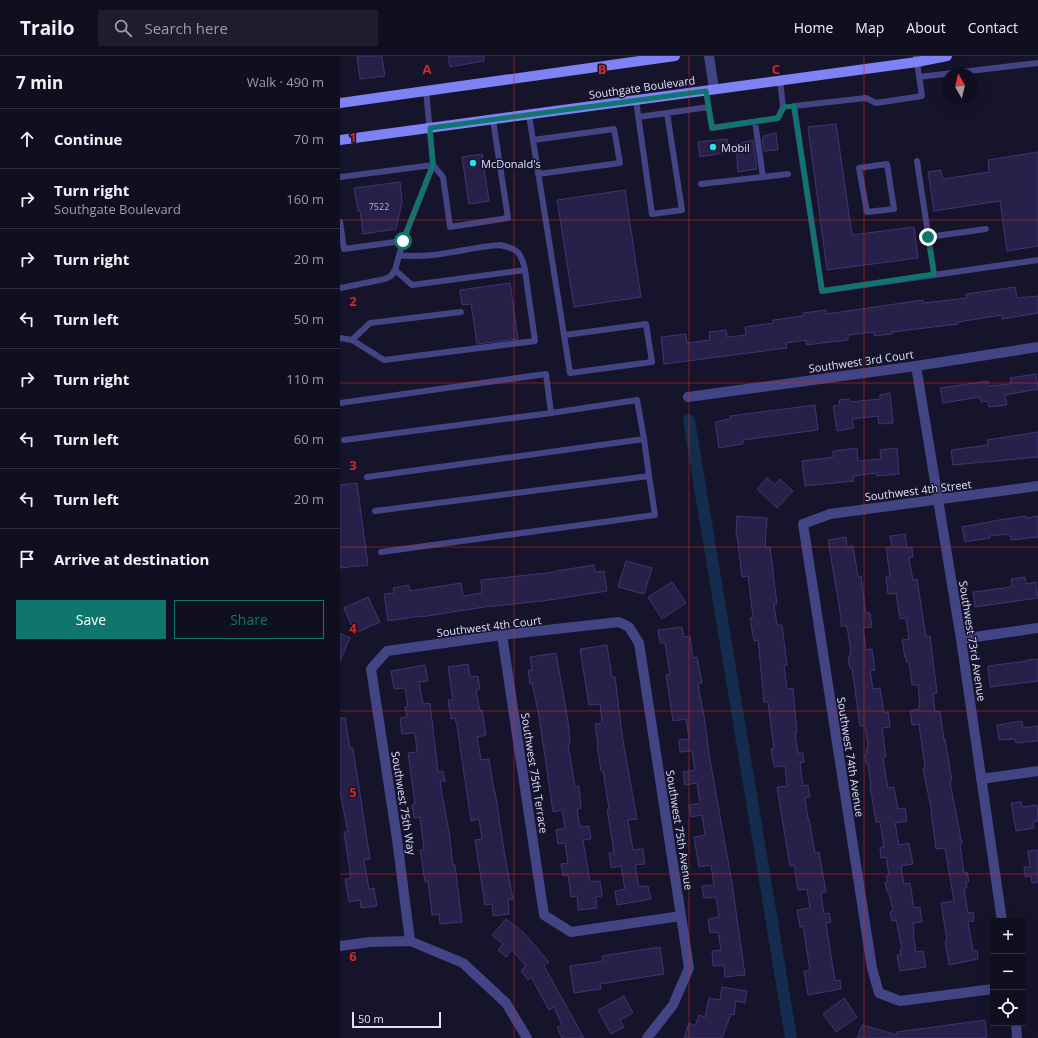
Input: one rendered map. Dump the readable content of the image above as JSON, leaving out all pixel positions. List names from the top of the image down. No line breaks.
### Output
{"streets":{"main road":["Southgate Boulevard"],"street":["Southwest 3rd Court","Southwest 4th Street","Southwest 4th Court","Southwest 73rd Avenue","Southwest 74th Avenue","Southwest 75th Terrace","Southwest 75th Way","Southwest 75th Avenue"]},"crossings":[["Southwest 3rd Court","Southwest 73rd Avenue"],["Southwest 4th Street","Southwest 73rd Avenue"],["Southwest 4th Street","Southwest 74th Avenue"],["Southwest 4th Court","Southwest 75th Terrace"],["Southwest 4th Court","Southwest 75th Way"],["Southwest 4th Court","Southwest 75th Avenue"],["Southwest 75th Terrace","Southwest 75th Avenue"]],"places":["Mobil","McDonald's"],"house_numbers":["7522"],"scale_bar":"50 m","north":"top","page":{"header":"Trailo","search":"Search here","nav":["Home","Map","About","Contact"],"heading":["7 min","Walk · 490 m"],"list":[["Continue","70 m"],["Turn right","Southgate Boulevard","160 m"],["Turn right","20 m"],["Turn left","50 m"],["Turn right","110 m"],["Turn left","60 m"],["Turn left","20 m"],"Arrive at destination"],"buttons":["Save","Share"],"map_buttons":["+","−"],"scale":"50 m"},"grid":{"columns":["A","B","C"],"rows":["1","2","3","4","5","6"]}}
